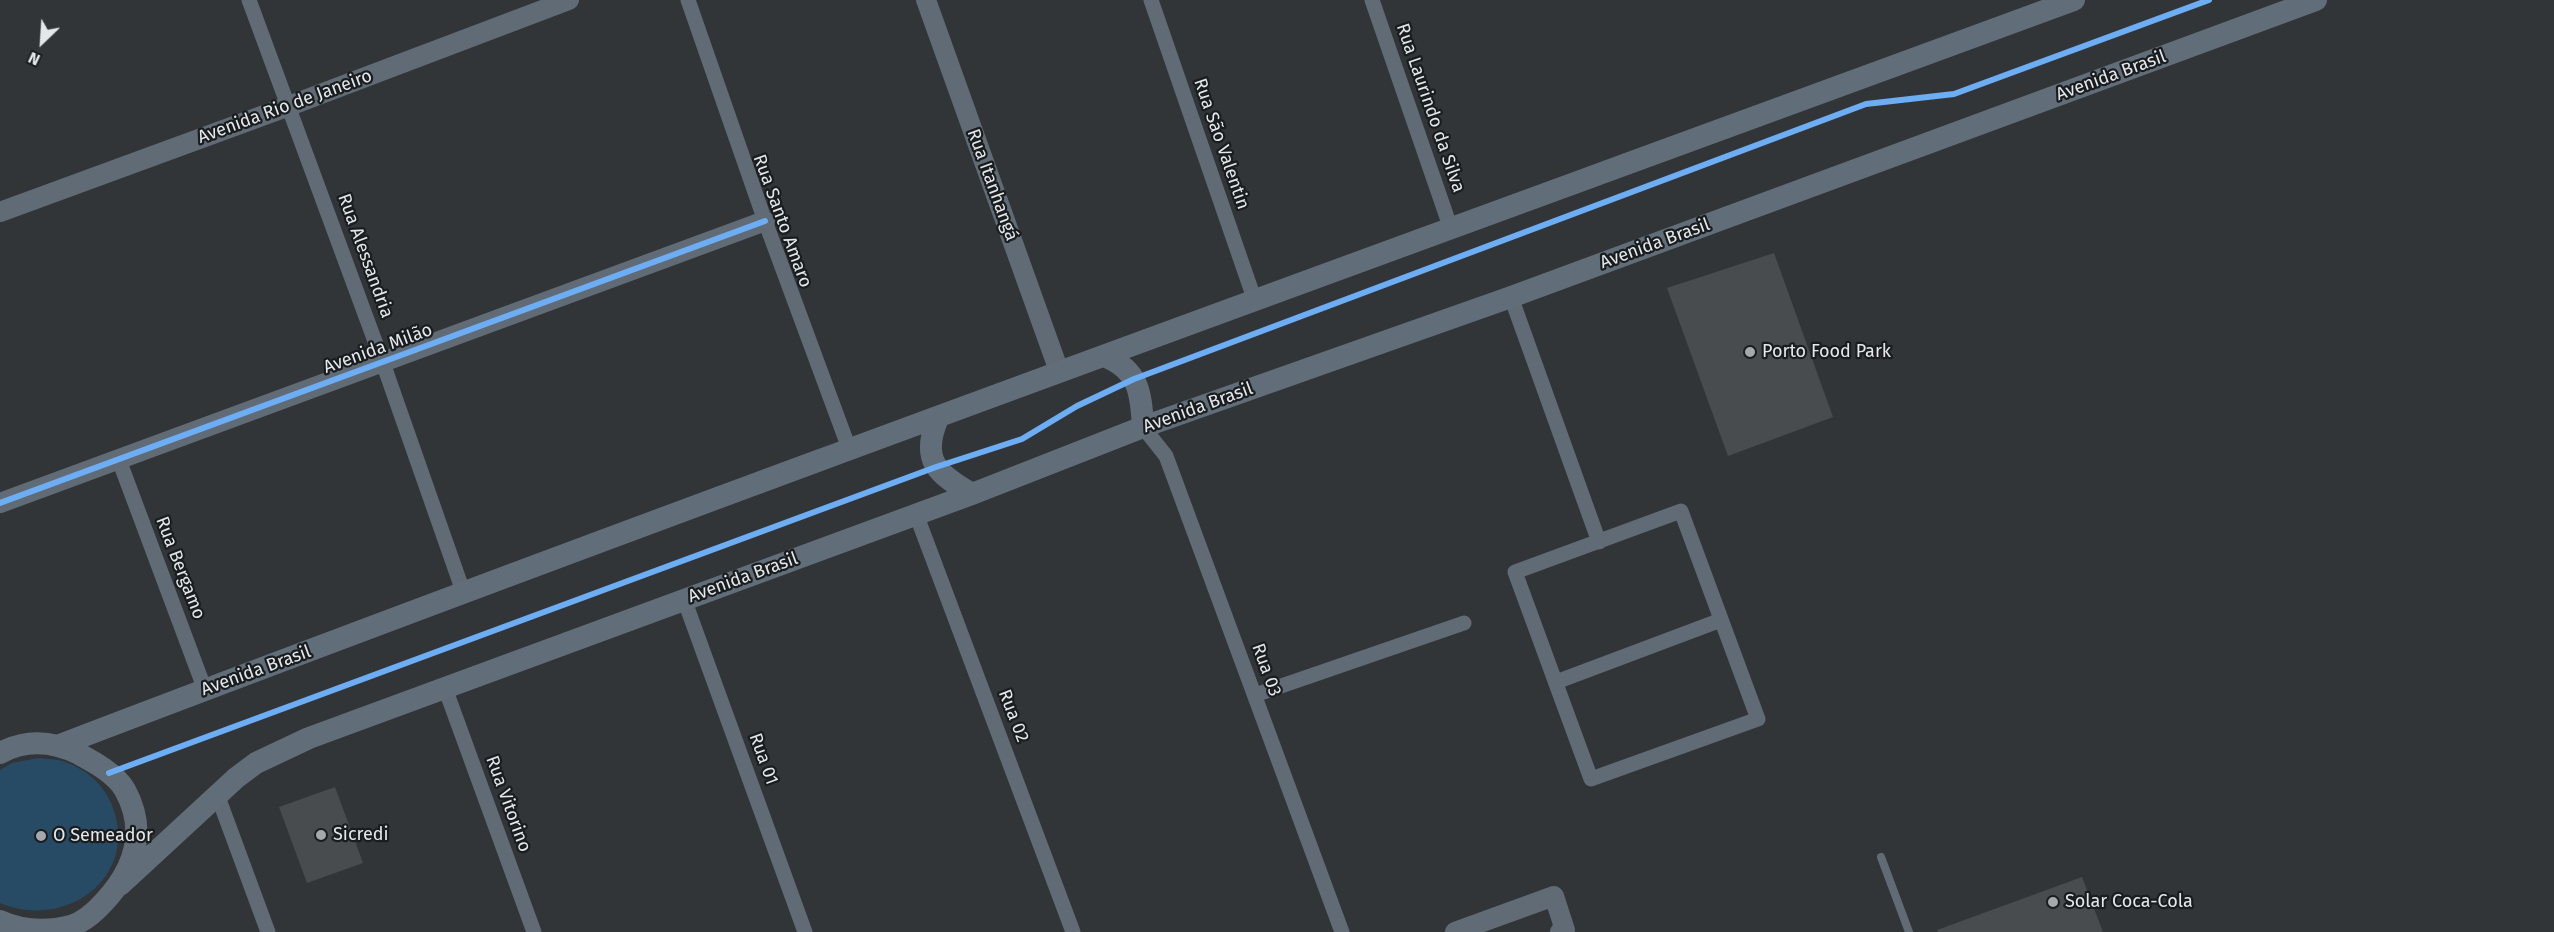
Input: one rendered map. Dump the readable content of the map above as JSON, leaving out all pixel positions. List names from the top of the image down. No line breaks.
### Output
{"streets":{"main road":["Avenida Brasil"],"street":["Avenida Rio de Janeiro","Rua Laurindo da Silva","Rua São Valentin","Rua Itanhangá","Rua Santo Amaro","Rua Alessandria","Avenida Milão","Rua Bergamo","Rua 03","Rua 02","Rua 01","Rua Vitorino"]},"crossings":[["Avenida Brasil","Rua Laurindo da Silva"],["Avenida Brasil","Rua São Valentin"],["Avenida Brasil","Rua Itanhangá"],["Avenida Brasil","Rua Santo Amaro"],["Avenida Brasil","Rua Alessandria"],["Avenida Brasil","Rua Bergamo"],["Avenida Brasil","Rua 03"],["Avenida Brasil","Rua 02"],["Avenida Brasil","Rua 01"],["Avenida Brasil","Rua Vitorino"],["Avenida Rio de Janeiro","Rua Alessandria"],["Rua Santo Amaro","Avenida Milão"],["Rua Alessandria","Avenida Milão"],["Avenida Milão","Rua Bergamo"]],"places":["Porto Food Park","Sicredi","O Semeador","Solar Coca-Cola"],"north":"bottom left"}
